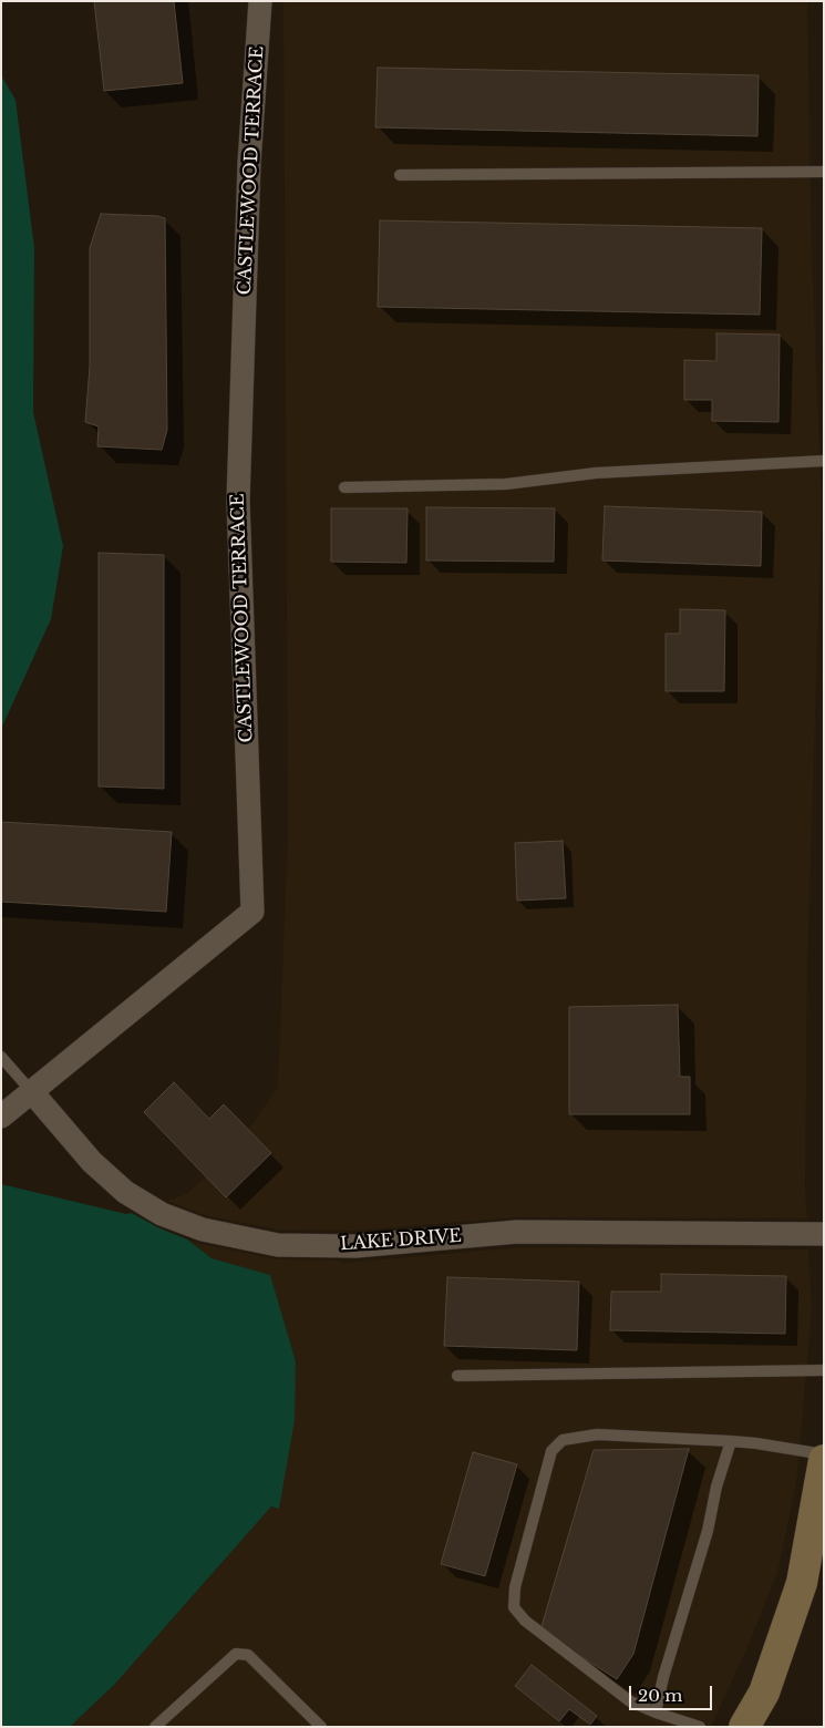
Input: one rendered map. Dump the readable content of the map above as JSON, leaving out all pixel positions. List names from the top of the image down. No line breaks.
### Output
{"streets":{"street":["CASTLEWOOD TERRACE","LAKE DRIVE"]},"crossings":[["CASTLEWOOD TERRACE","LAKE DRIVE"]],"scale_bar":"20 m"}
